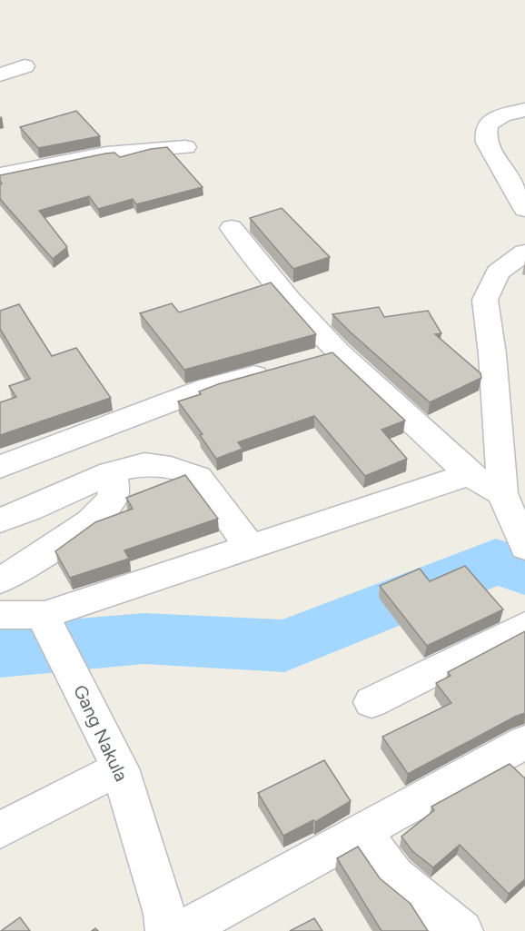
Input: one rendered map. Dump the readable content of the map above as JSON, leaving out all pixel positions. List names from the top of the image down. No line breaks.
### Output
{"streets":{"street":["Gang Nakula"]}}
